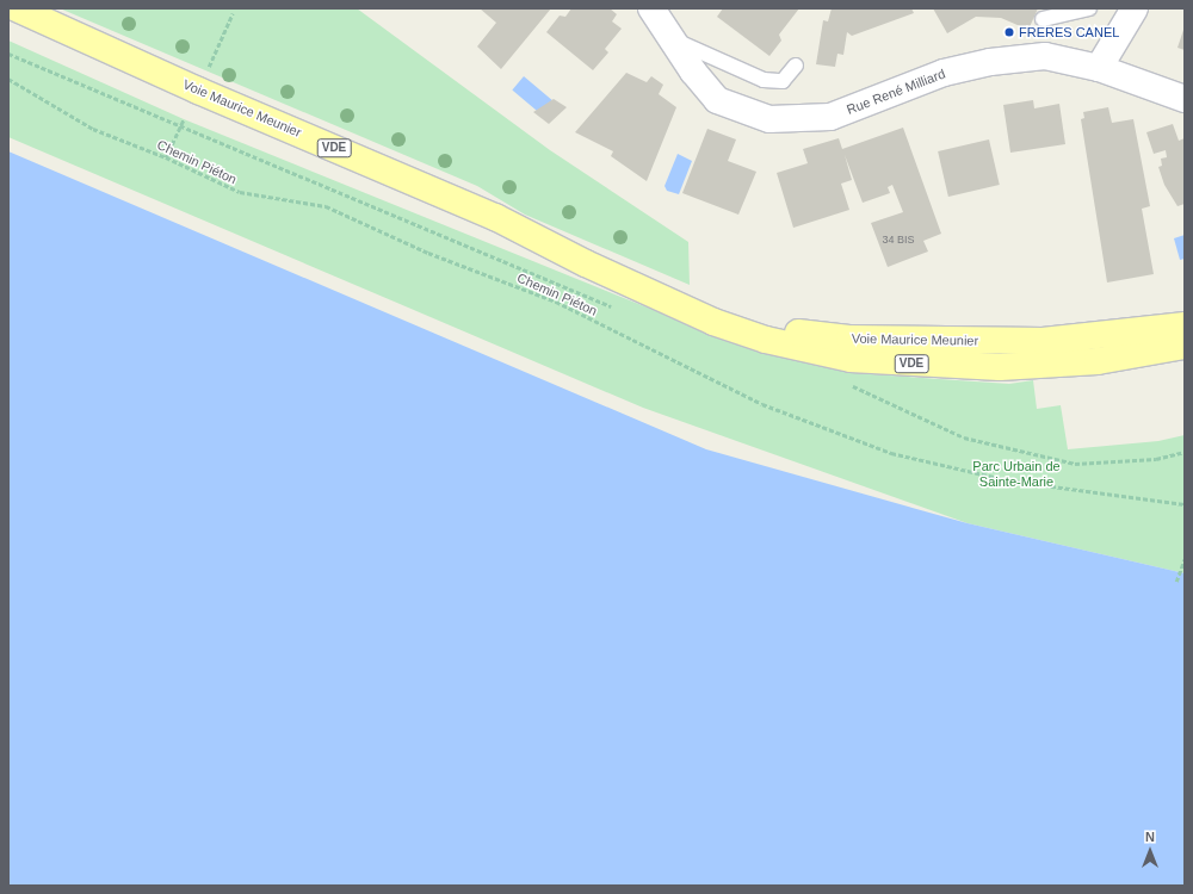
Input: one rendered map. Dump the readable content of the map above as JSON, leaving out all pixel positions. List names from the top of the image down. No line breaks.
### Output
{"streets":{"main road":["Voie Maurice Meunier","VDE"],"street":["Rue René Milliard"],"path":["Chemin Piéton"]},"parks":["Parc Urbain de Sainte-Marie"],"places":["FRERES CANEL"],"house_numbers":["34 BIS"],"north":"top"}
